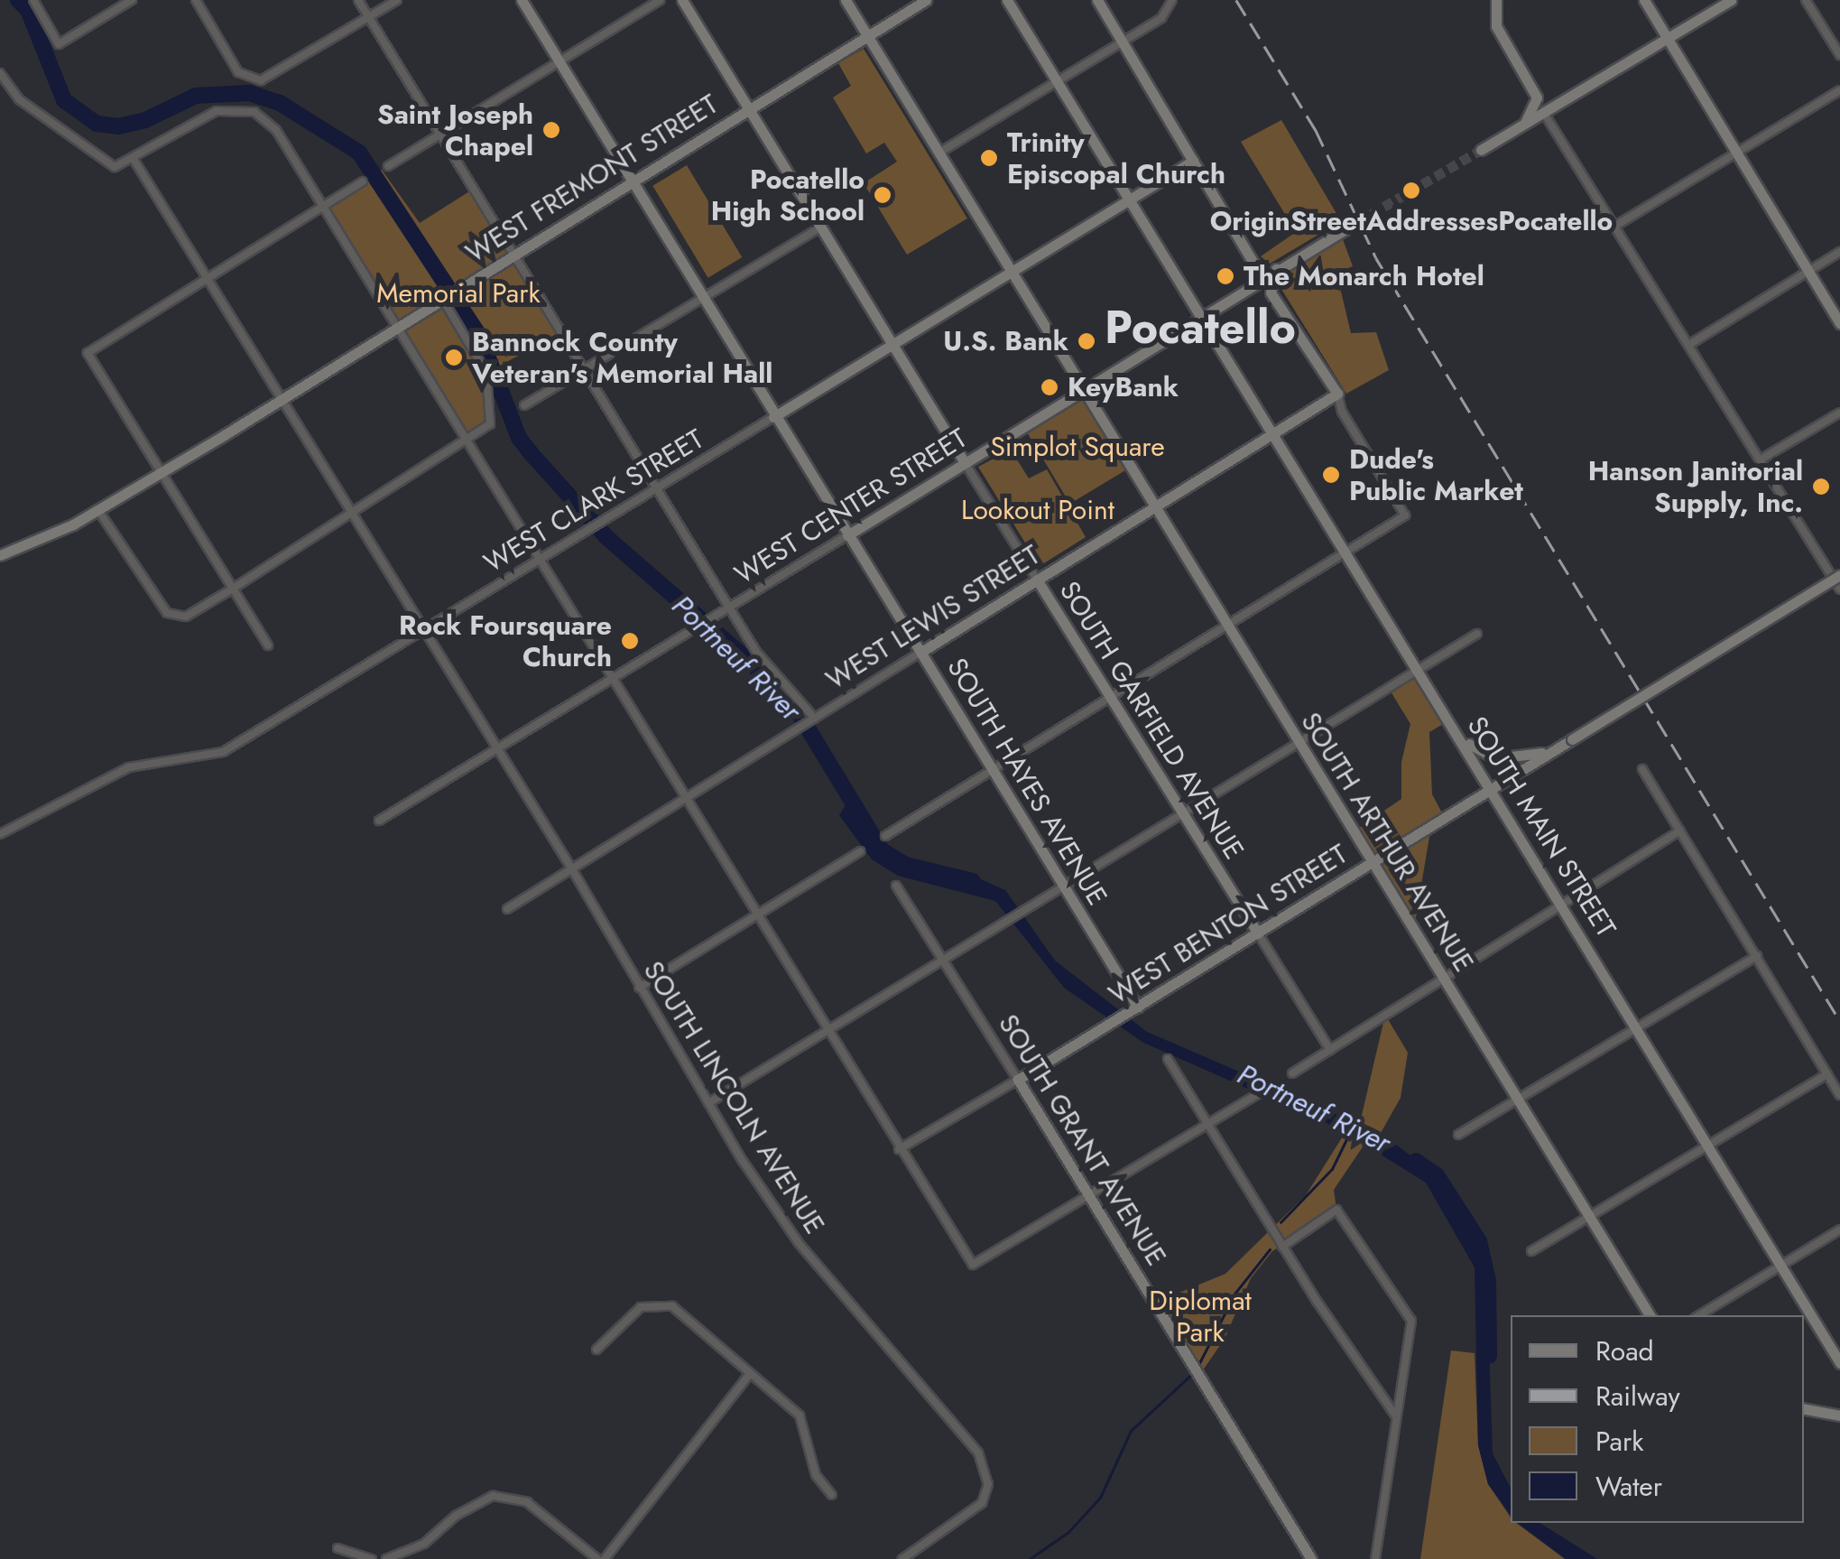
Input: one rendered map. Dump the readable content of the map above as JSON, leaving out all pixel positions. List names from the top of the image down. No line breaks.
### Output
{"streets":{"street":["WEST FREMONT STREET","WEST CLARK STREET","WEST CENTER STREET","WEST LEWIS STREET","SOUTH GARFIELD AVENUE","SOUTH HAYES AVENUE","SOUTH MAIN STREET","SOUTH ARTHUR AVENUE","WEST BENTON STREET","SOUTH LINCOLN AVENUE","SOUTH GRANT AVENUE"]},"crossings":[["WEST FREMONT STREET","SOUTH HAYES AVENUE"],["WEST FREMONT STREET","SOUTH ARTHUR AVENUE"],["WEST FREMONT STREET","SOUTH LINCOLN AVENUE"],["WEST CLARK STREET","SOUTH HAYES AVENUE"],["WEST CLARK STREET","SOUTH MAIN STREET"],["WEST CLARK STREET","SOUTH ARTHUR AVENUE"],["WEST CLARK STREET","SOUTH LINCOLN AVENUE"],["WEST CENTER STREET","SOUTH GARFIELD AVENUE"],["WEST CENTER STREET","SOUTH HAYES AVENUE"],["WEST CENTER STREET","SOUTH MAIN STREET"],["WEST CENTER STREET","SOUTH ARTHUR AVENUE"],["WEST CENTER STREET","SOUTH LINCOLN AVENUE"],["WEST LEWIS STREET","SOUTH GARFIELD AVENUE"],["WEST LEWIS STREET","SOUTH HAYES AVENUE"],["WEST LEWIS STREET","SOUTH MAIN STREET"],["WEST LEWIS STREET","SOUTH ARTHUR AVENUE"],["WEST LEWIS STREET","SOUTH LINCOLN AVENUE"],["SOUTH GARFIELD AVENUE","WEST BENTON STREET"],["SOUTH HAYES AVENUE","WEST BENTON STREET"],["SOUTH MAIN STREET","WEST BENTON STREET"],["SOUTH ARTHUR AVENUE","WEST BENTON STREET"],["WEST BENTON STREET","SOUTH GRANT AVENUE"]],"districts":["Pocatello"],"water":["Portneuf River"],"parks":["Memorial Park","Simplot Square","Lookout Point","Diplomat Park"],"places":["Saint Joseph Chapel","Trinity Episcopal Church","OriginStreetAddressesPocatello","Pocatello High School","The Monarch Hotel","U.S. Bank","Bannock County Veteran's Memorial Hall","KeyBank","Dude's Public Market","Hanson Janitorial Supply, Inc.","Rock Foursquare Church"],"legend":["Road","Railway","Park","Water"]}
